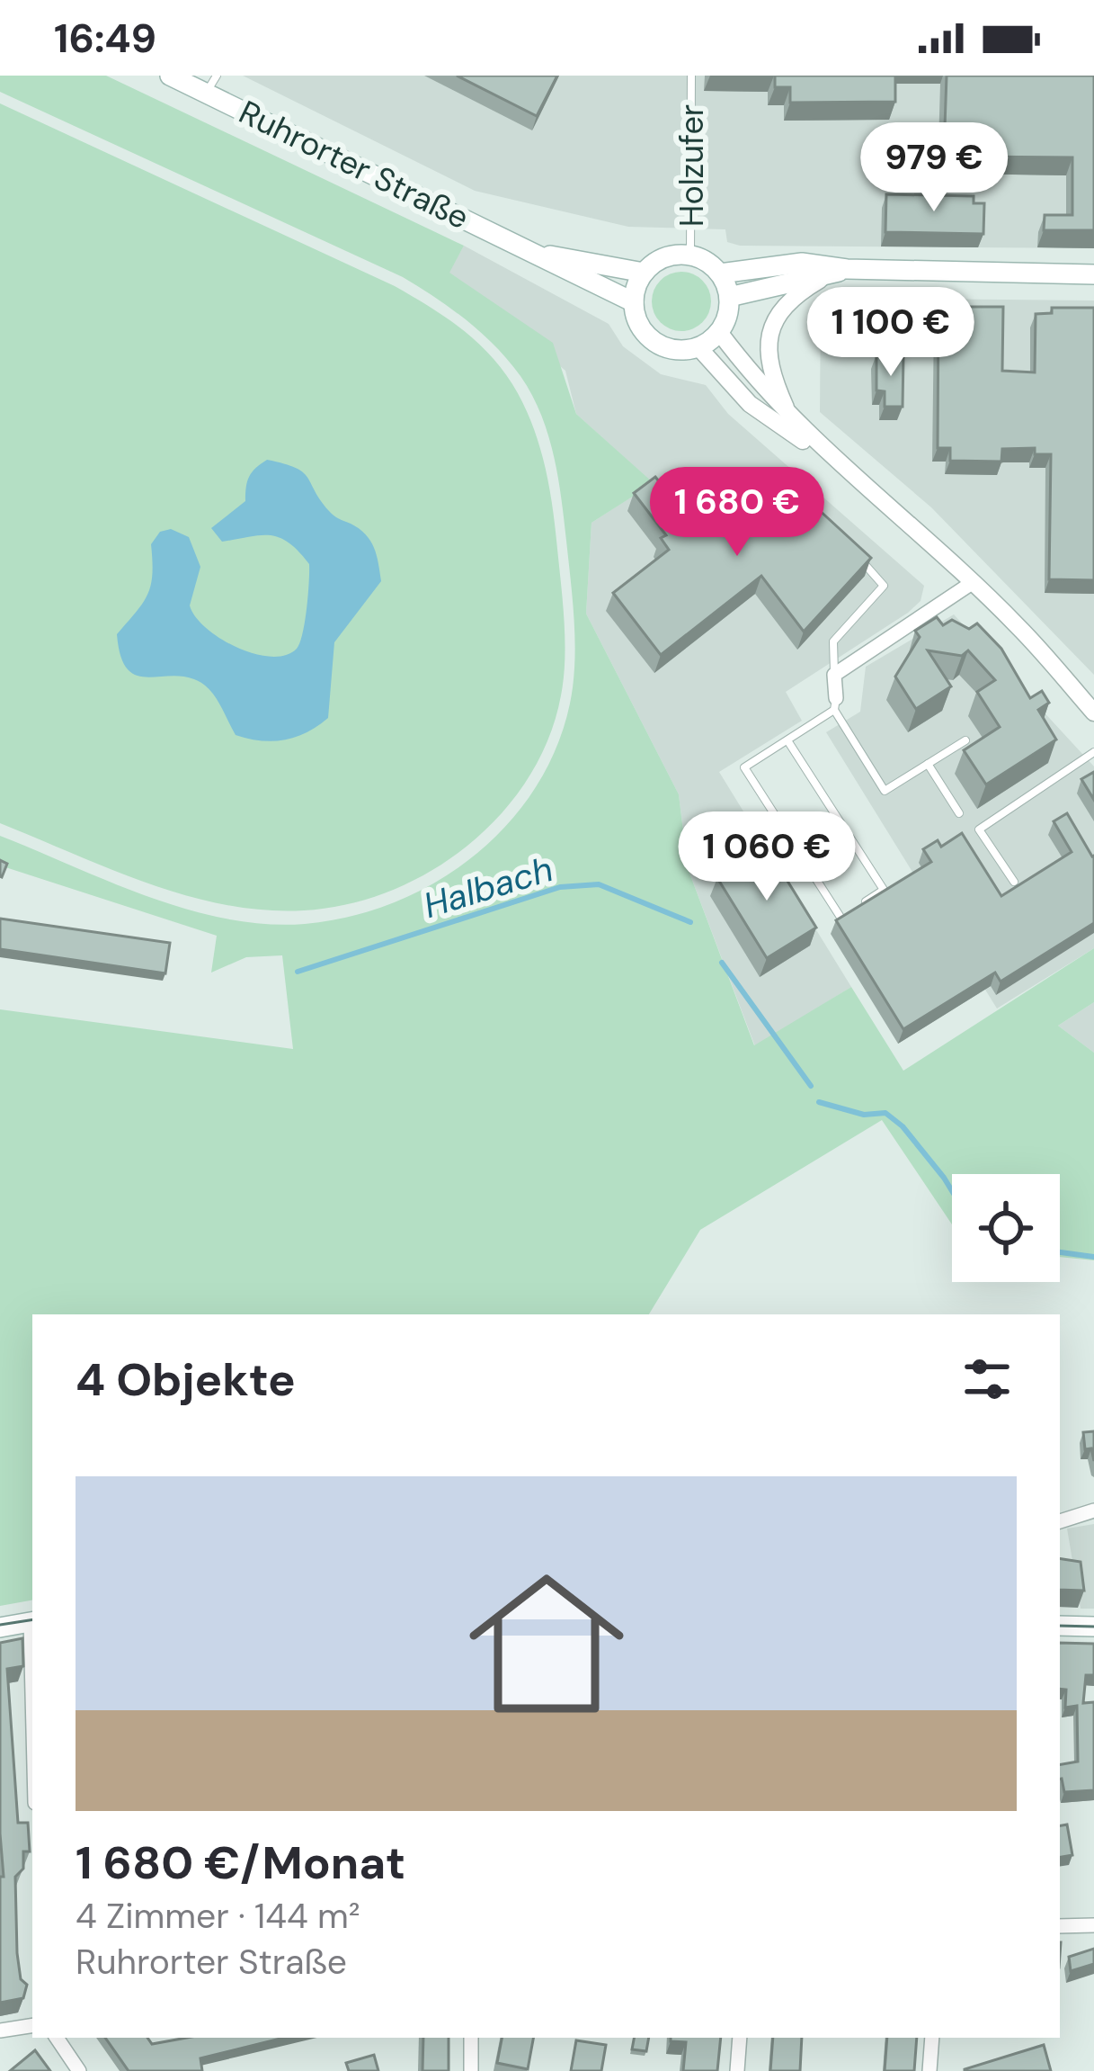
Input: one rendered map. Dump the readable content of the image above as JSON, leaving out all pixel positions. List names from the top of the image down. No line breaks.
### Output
{"streets":{"main road":["Ruhrorter Straße"],"lane":["Holzufer"]},"crossings":[["Ruhrorter Straße","Holzufer"]],"water":["Halbach"],"page":{"status":"16:49","price":["979 €","1 100 €","1 680 €","1 060 €"],"heading":"4 Objekte","list":[{"name":"1 680 €/Monat","note":"4 Zimmer · 144 m² · Ruhrorter Straße"}]}}
